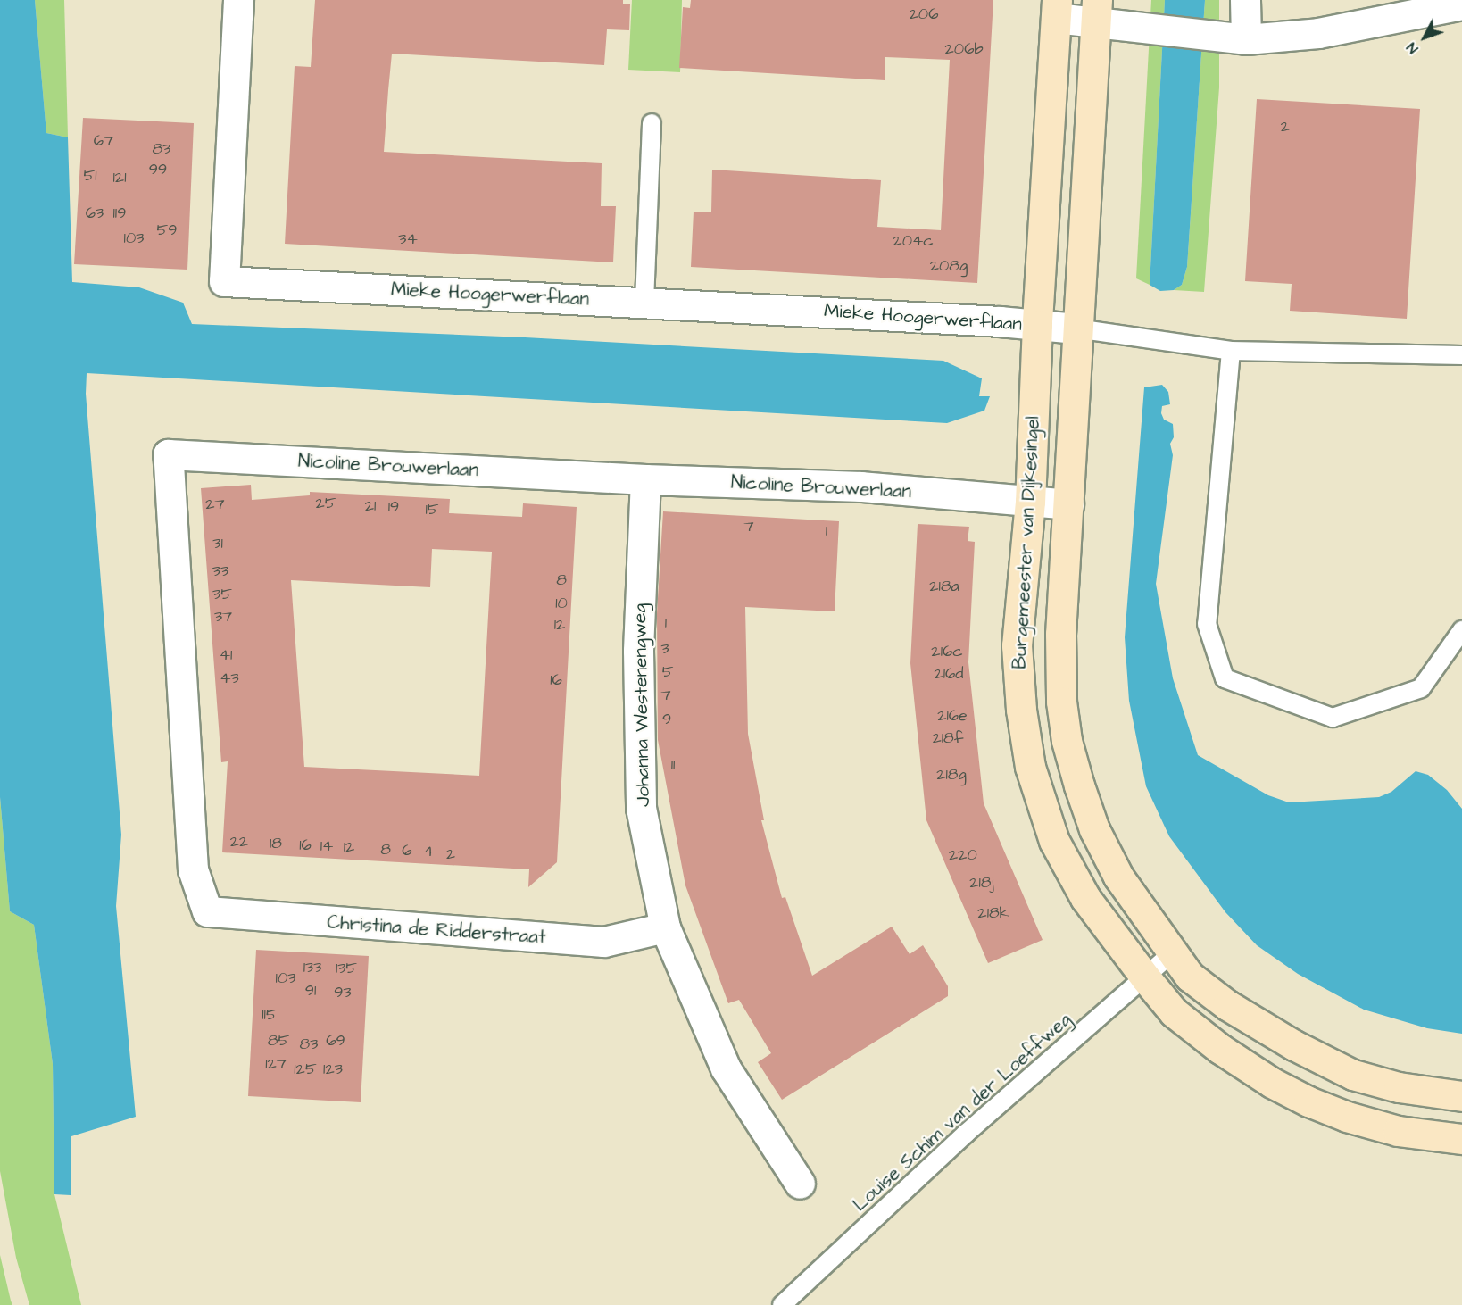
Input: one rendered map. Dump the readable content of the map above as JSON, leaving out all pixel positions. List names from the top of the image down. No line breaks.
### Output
{"streets":{"street":["Mieke Hoogerwerflaan","Nicoline Brouwerlaan","Burgemeester van Dijkesingel","Johanna Westenengweg","Christina de Ridderstraat"],"lane":["Louise Schim van der Loeffweg"]},"crossings":[["Mieke Hoogerwerflaan","Burgemeester van Dijkesingel"],["Nicoline Brouwerlaan","Burgemeester van Dijkesingel"],["Nicoline Brouwerlaan","Johanna Westenengweg"],["Nicoline Brouwerlaan","Christina de Ridderstraat"],["Burgemeester van Dijkesingel","Louise Schim van der Loeffweg"],["Johanna Westenengweg","Christina de Ridderstraat"]],"house_numbers":["206","206b","2","67","83","99","51","121","63","119","59","103","34","204c","208g","25","27","21","19","15","7","1","31","33","8","218a","35","10","37","1","12","3","216c","41","5","216d","43","16","7","216e","9","218f","11","218g","22","18","16","14","12","8","6","4","2","220","218j","218k","133","135","103","91","93","115","85","69","83","127","125","123"],"north":"bottom left"}
